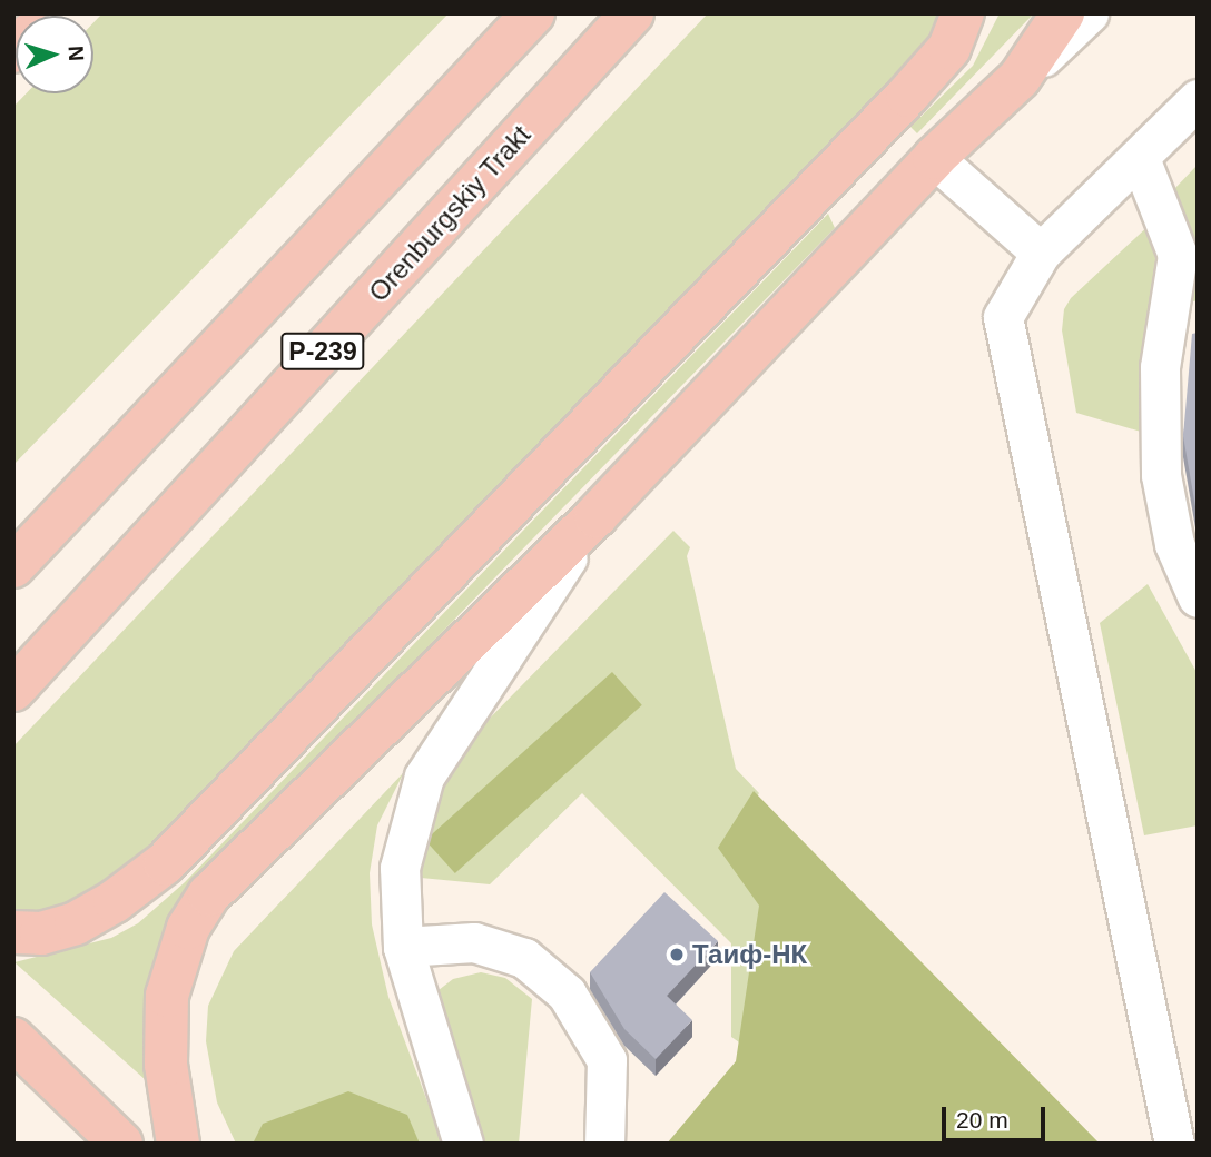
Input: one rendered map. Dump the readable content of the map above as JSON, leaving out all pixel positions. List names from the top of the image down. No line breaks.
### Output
{"streets":{"main road":["Orenburgskiy Trakt","Р-239"]},"places":["Таиф-НК"],"scale_bar":"20 m","north":"right"}
